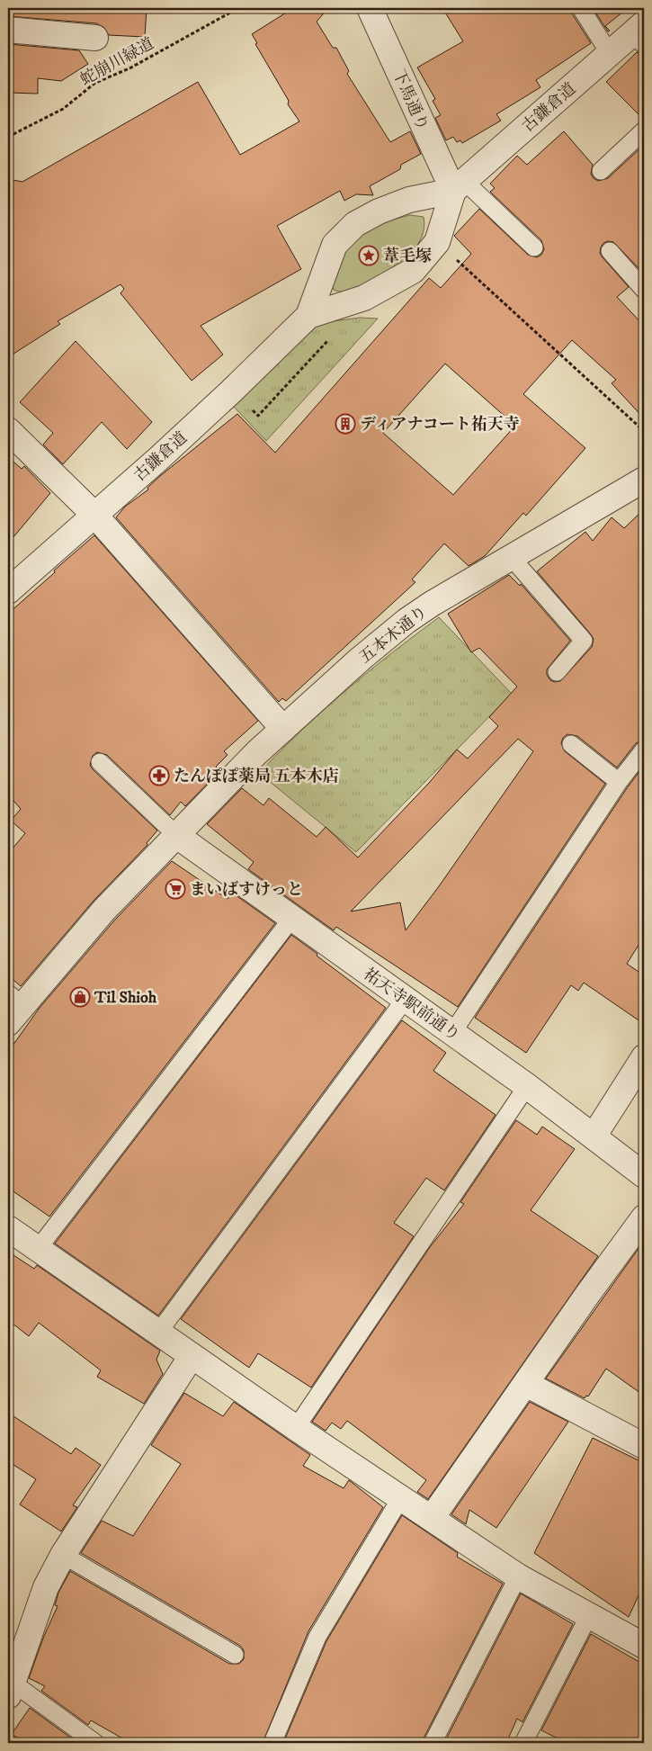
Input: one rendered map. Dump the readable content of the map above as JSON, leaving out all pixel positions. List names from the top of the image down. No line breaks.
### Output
{"streets":{"street":["下馬通り","古鎌倉道","五本木通り","祐天寺駅前通り"],"path":["蛇崩川緑道"]},"crossings":[["下馬通り","古鎌倉道"],["五本木通り","祐天寺駅前通り"]],"places":{"place":["葦毛塚"],"building":["ディアナコート祐天寺"],"pharmacy":["たんぽぽ薬局 五本木店"],"supermarket":["まいばすけっと"],"shop":["Til Shioh"]}}
